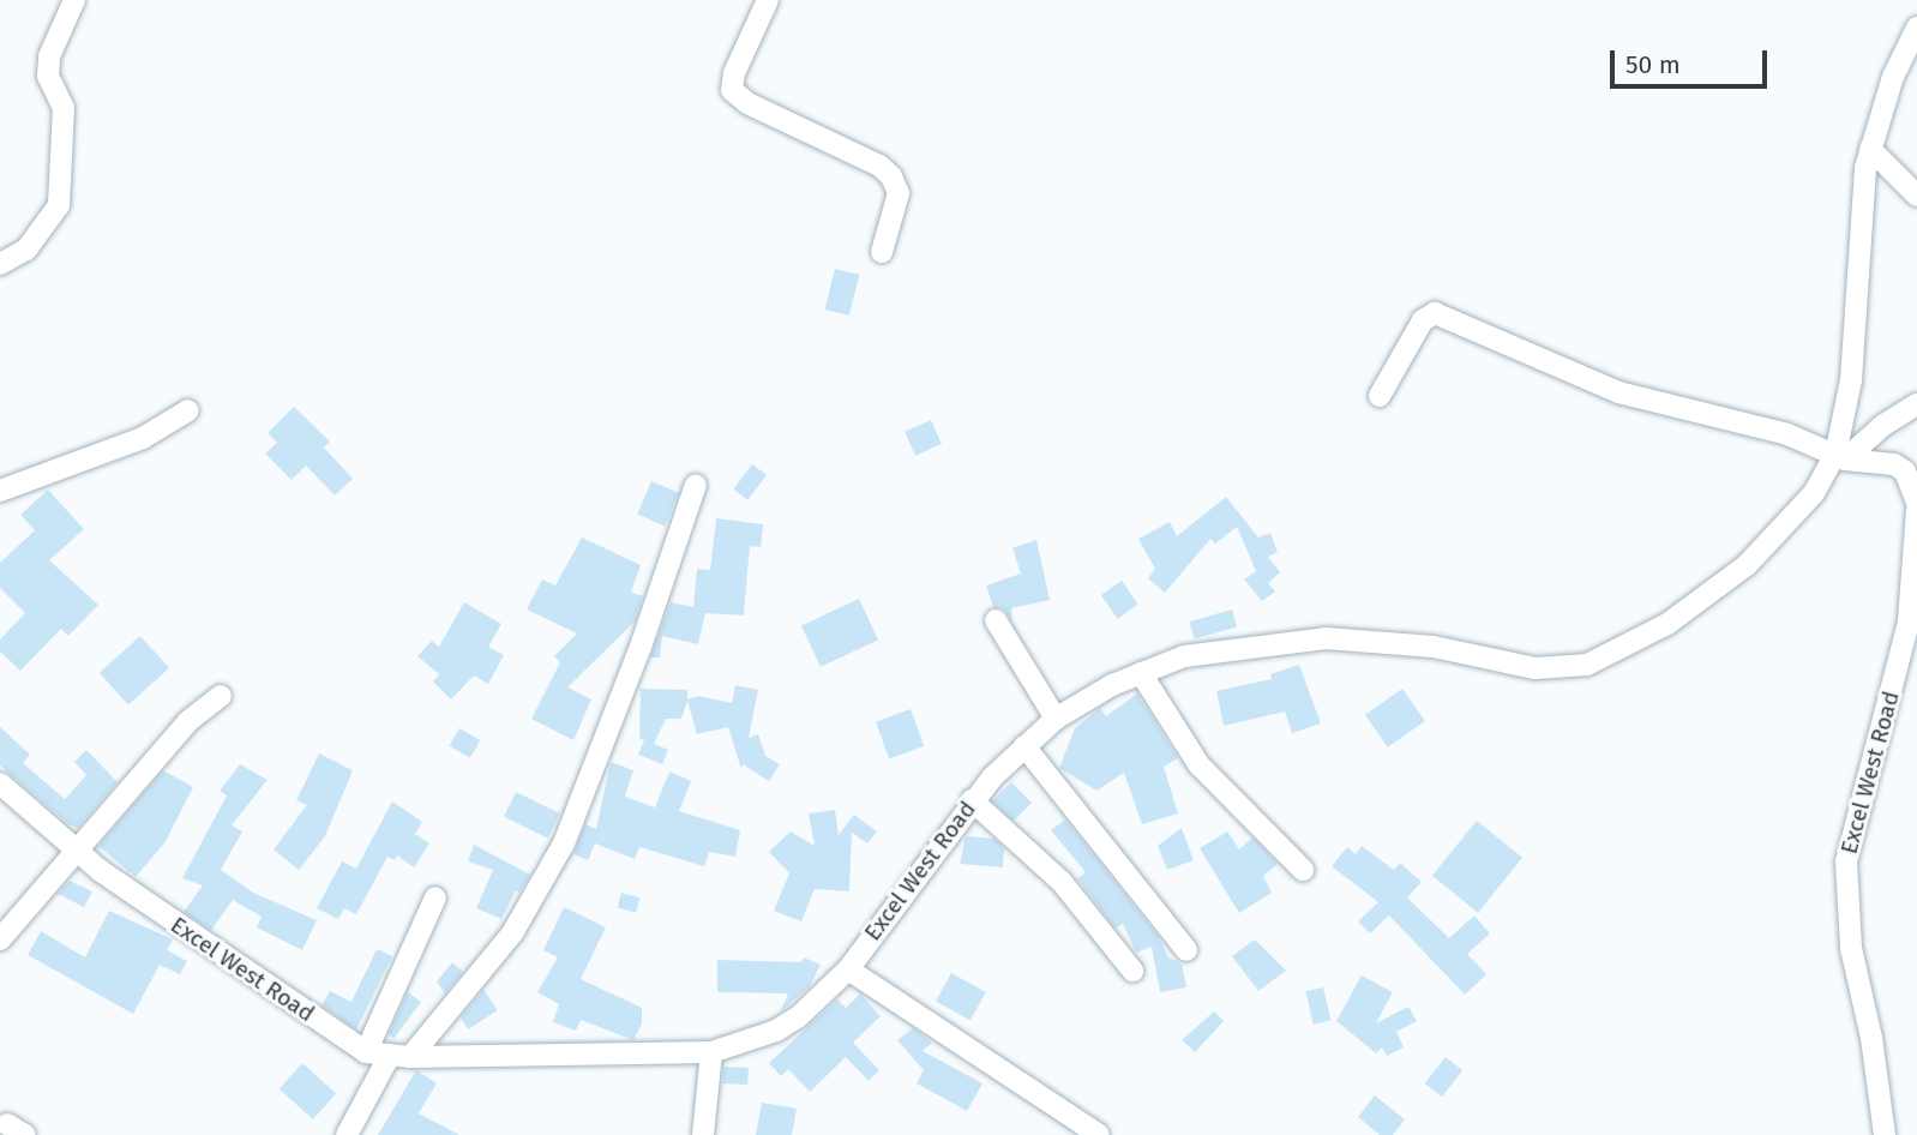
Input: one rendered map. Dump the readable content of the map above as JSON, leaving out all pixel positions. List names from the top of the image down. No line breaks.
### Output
{"streets":{"street":["Excel West Road"]},"scale_bar":"50 m"}
